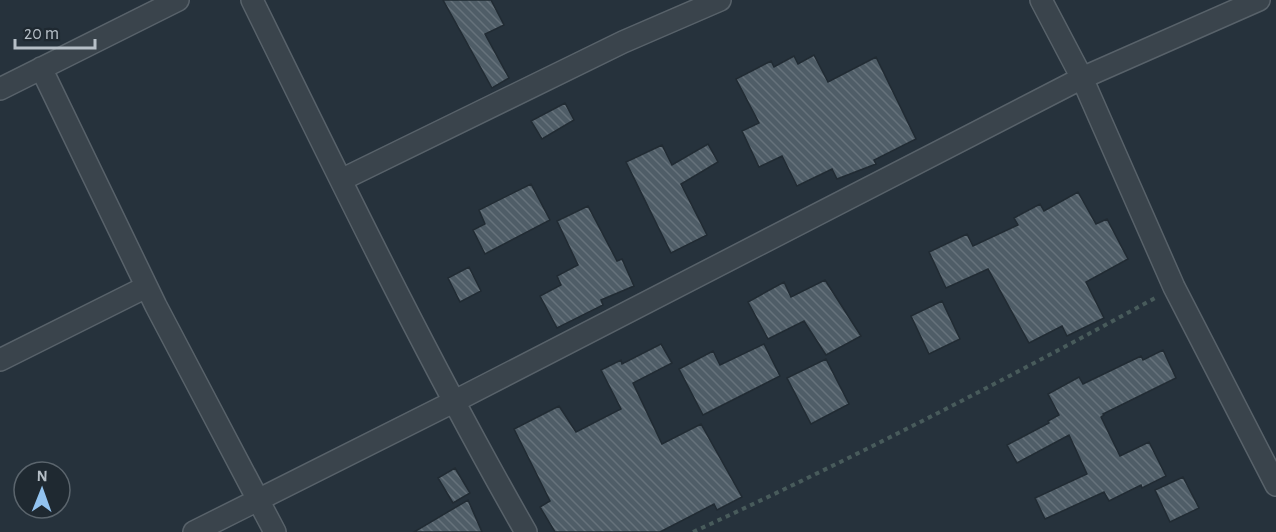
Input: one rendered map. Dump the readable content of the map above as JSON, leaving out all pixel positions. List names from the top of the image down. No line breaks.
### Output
{"scale_bar":"20 m","north":"top"}
